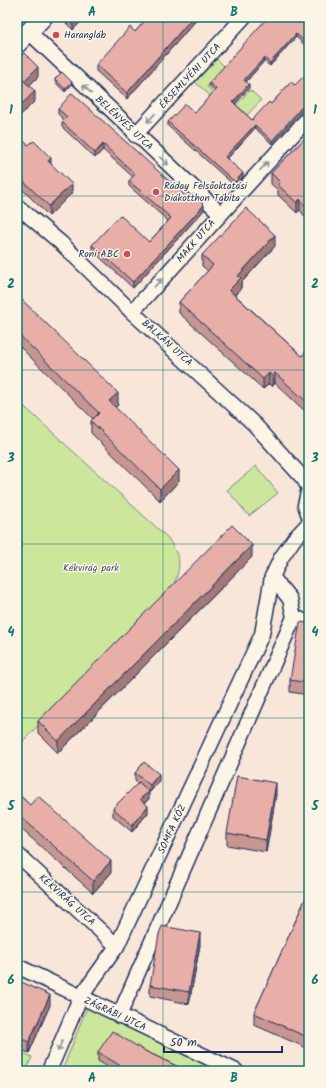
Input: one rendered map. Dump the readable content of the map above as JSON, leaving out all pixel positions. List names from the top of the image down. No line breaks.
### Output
{"streets":{"street":["ÉRSEMLYÉNI UTCA","BELÉNYES UTCA","MAKK UTCA","BALKÁN UTCA","SOMFA KÖZ","KÉKVIRÁG UTCA","ZÁGRÁBI UTCA"]},"crossings":[["ÉRSEMLYÉNI UTCA","BELÉNYES UTCA"],["BELÉNYES UTCA","MAKK UTCA"],["MAKK UTCA","BALKÁN UTCA"],["SOMFA KÖZ","KÉKVIRÁG UTCA"],["SOMFA KÖZ","ZÁGRÁBI UTCA"]],"one_way":["ÉRSEMLYÉNI UTCA","MAKK UTCA"],"parks":["Kékvirág park"],"places":["Harangláb","Ráday Felsőoktatási Diákotthon Tábita","Roni ABC"],"scale_bar":"50 m","grid":{"columns":["A","B"],"rows":["1","2","3","4","5","6"]}}
